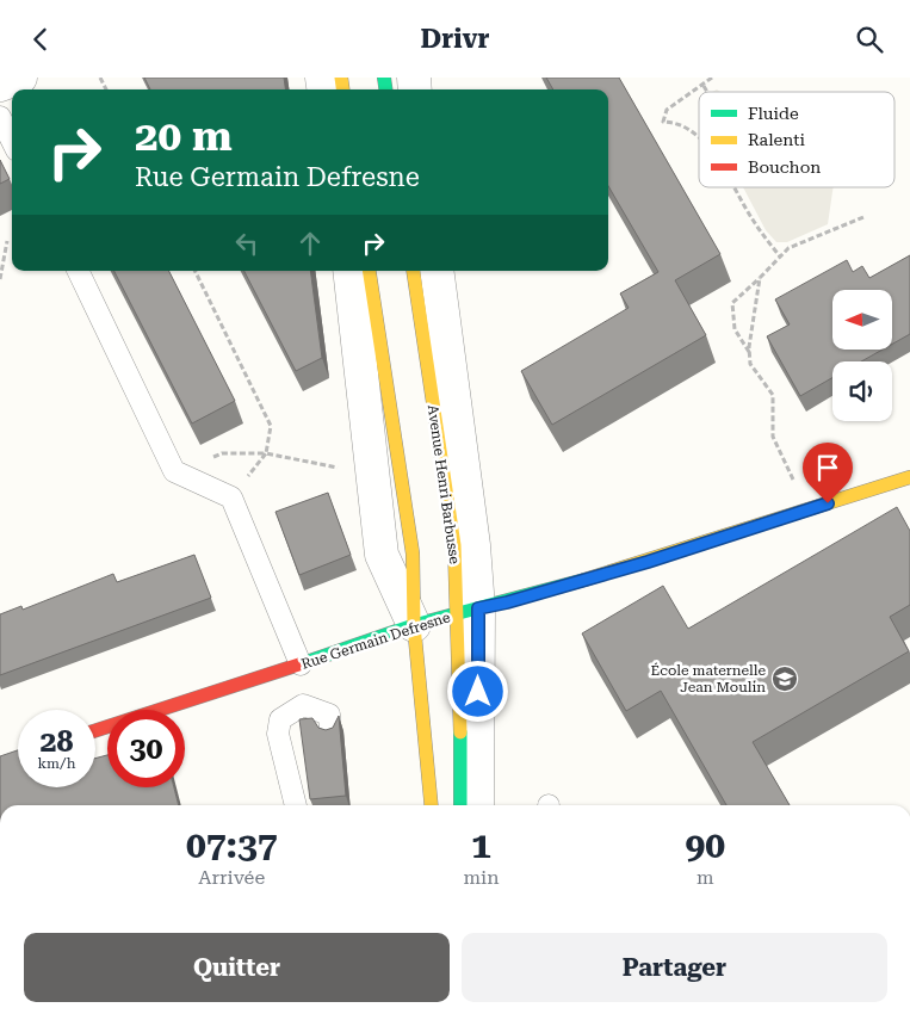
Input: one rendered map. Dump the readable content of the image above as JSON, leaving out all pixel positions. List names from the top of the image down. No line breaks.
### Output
{"streets":{"main road":["Avenue Henri Barbusse","Rue Germain Defresne"]},"crossings":[["Avenue Henri Barbusse","Rue Germain Defresne"]],"places":{"school or university":["École maternelle Jean Moulin"]},"legend":["Fluide","Ralenti","Bouchon"],"north":"left","page":{"header":"Drivr","turn":["20 m","Rue Germain Defresne"],"speed":"28 km/h","limit":"30","eta":["07:37","Arrivée","1","min","90","m"],"buttons":["Quitter","Partager"]}}
